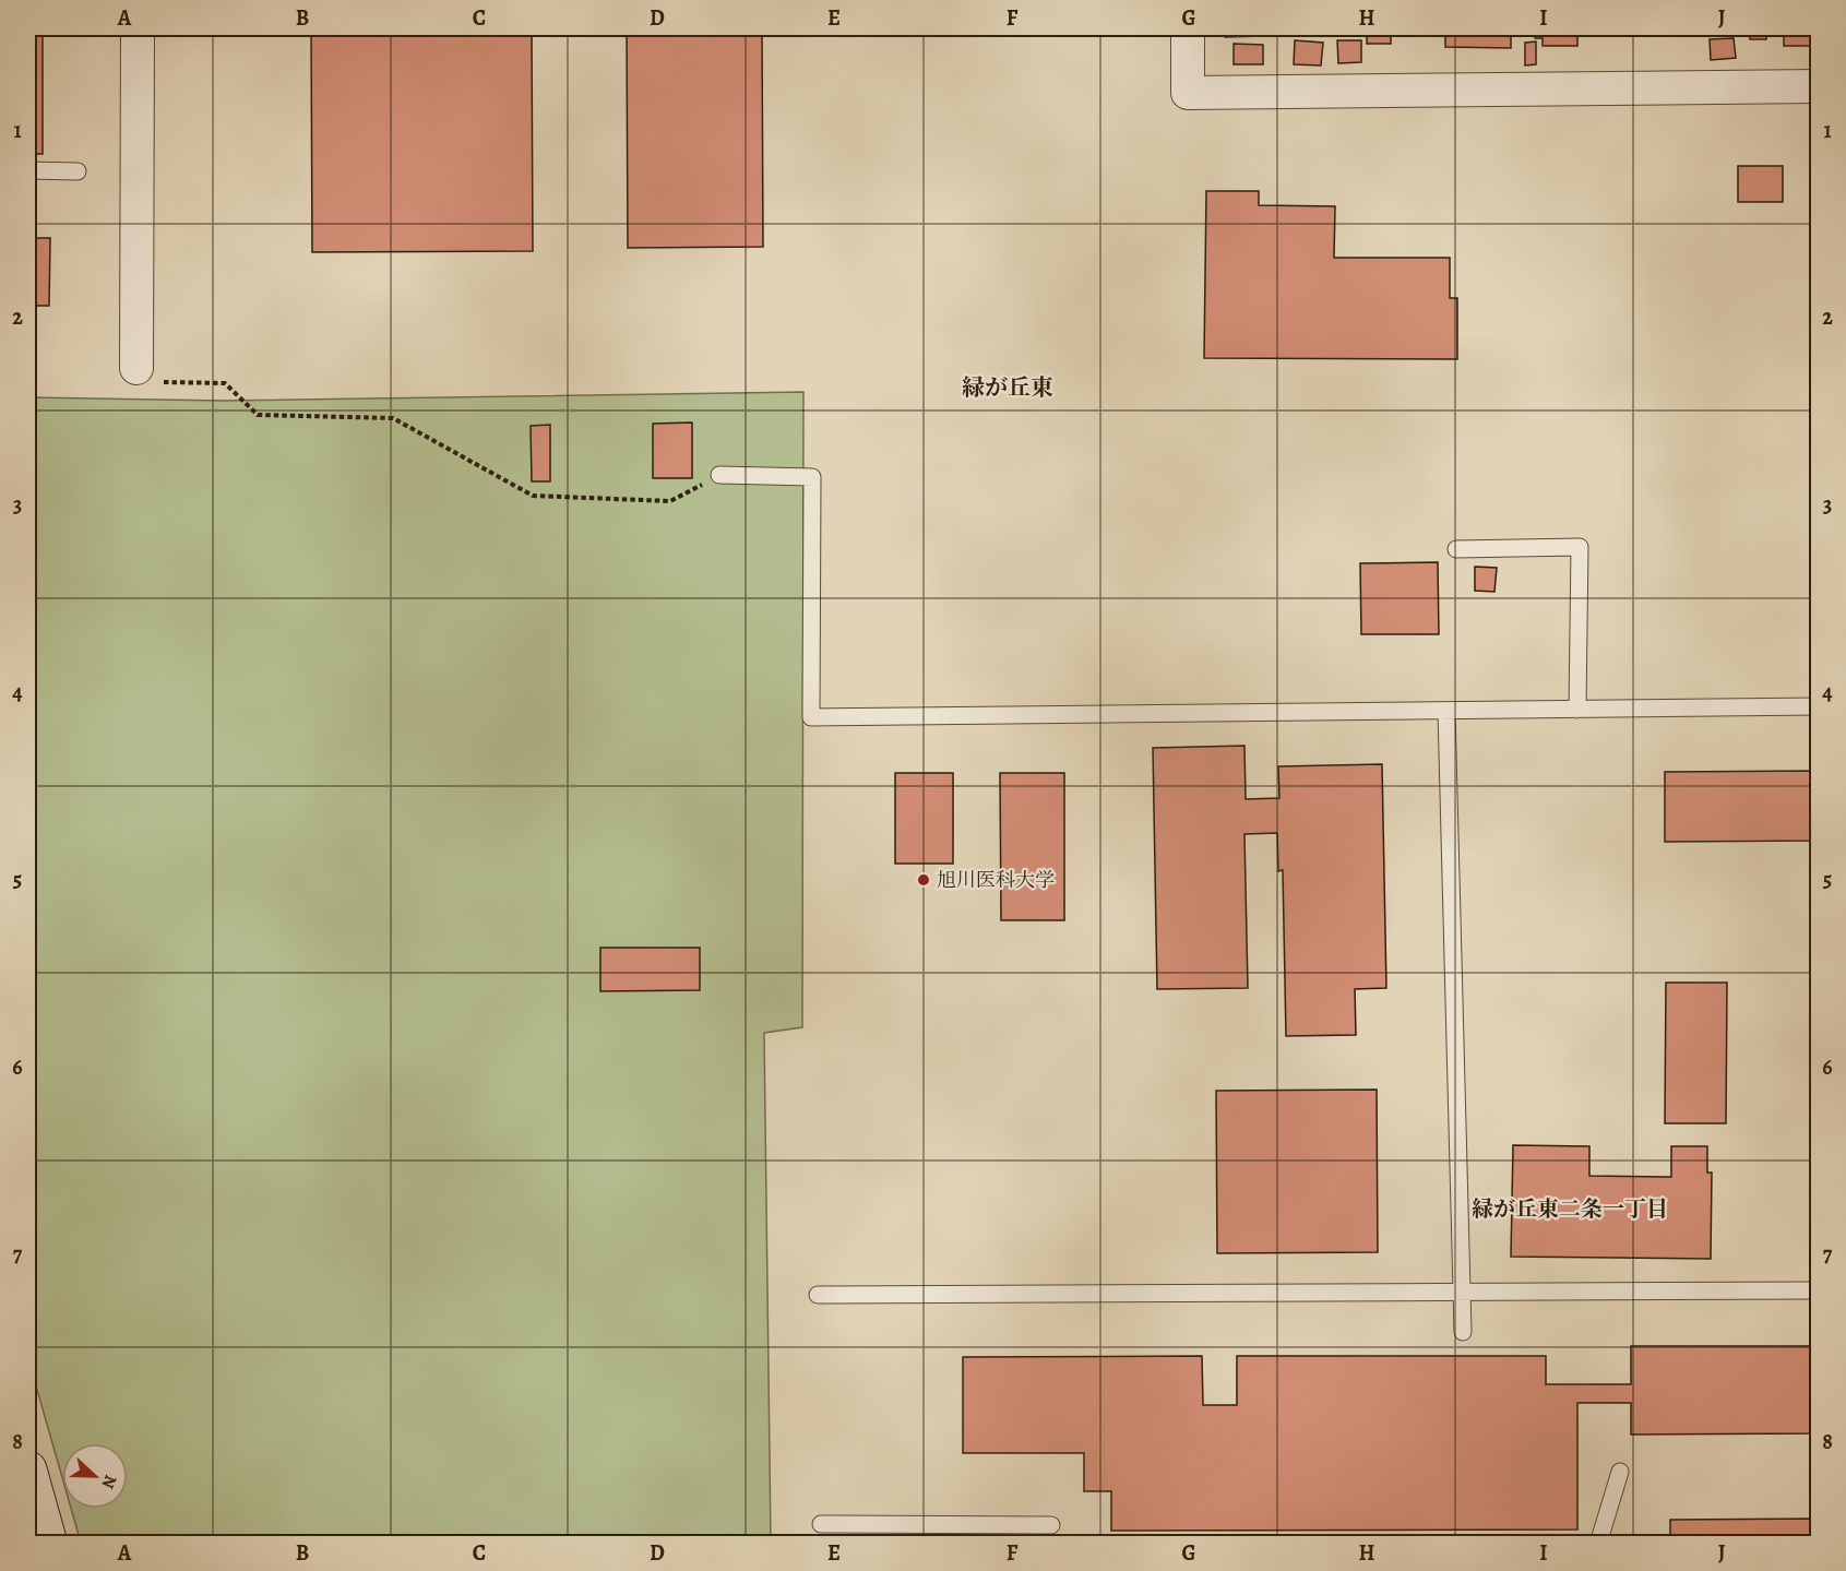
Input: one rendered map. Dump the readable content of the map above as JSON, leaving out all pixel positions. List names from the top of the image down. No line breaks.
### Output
{"districts":["緑が丘東","緑が丘東二条一丁目"],"places":["旭川医科大学"],"north":"right","grid":{"columns":["A","B","C","D","E","F","G","H","I","J"],"rows":["1","2","3","4","5","6","7","8"]}}
